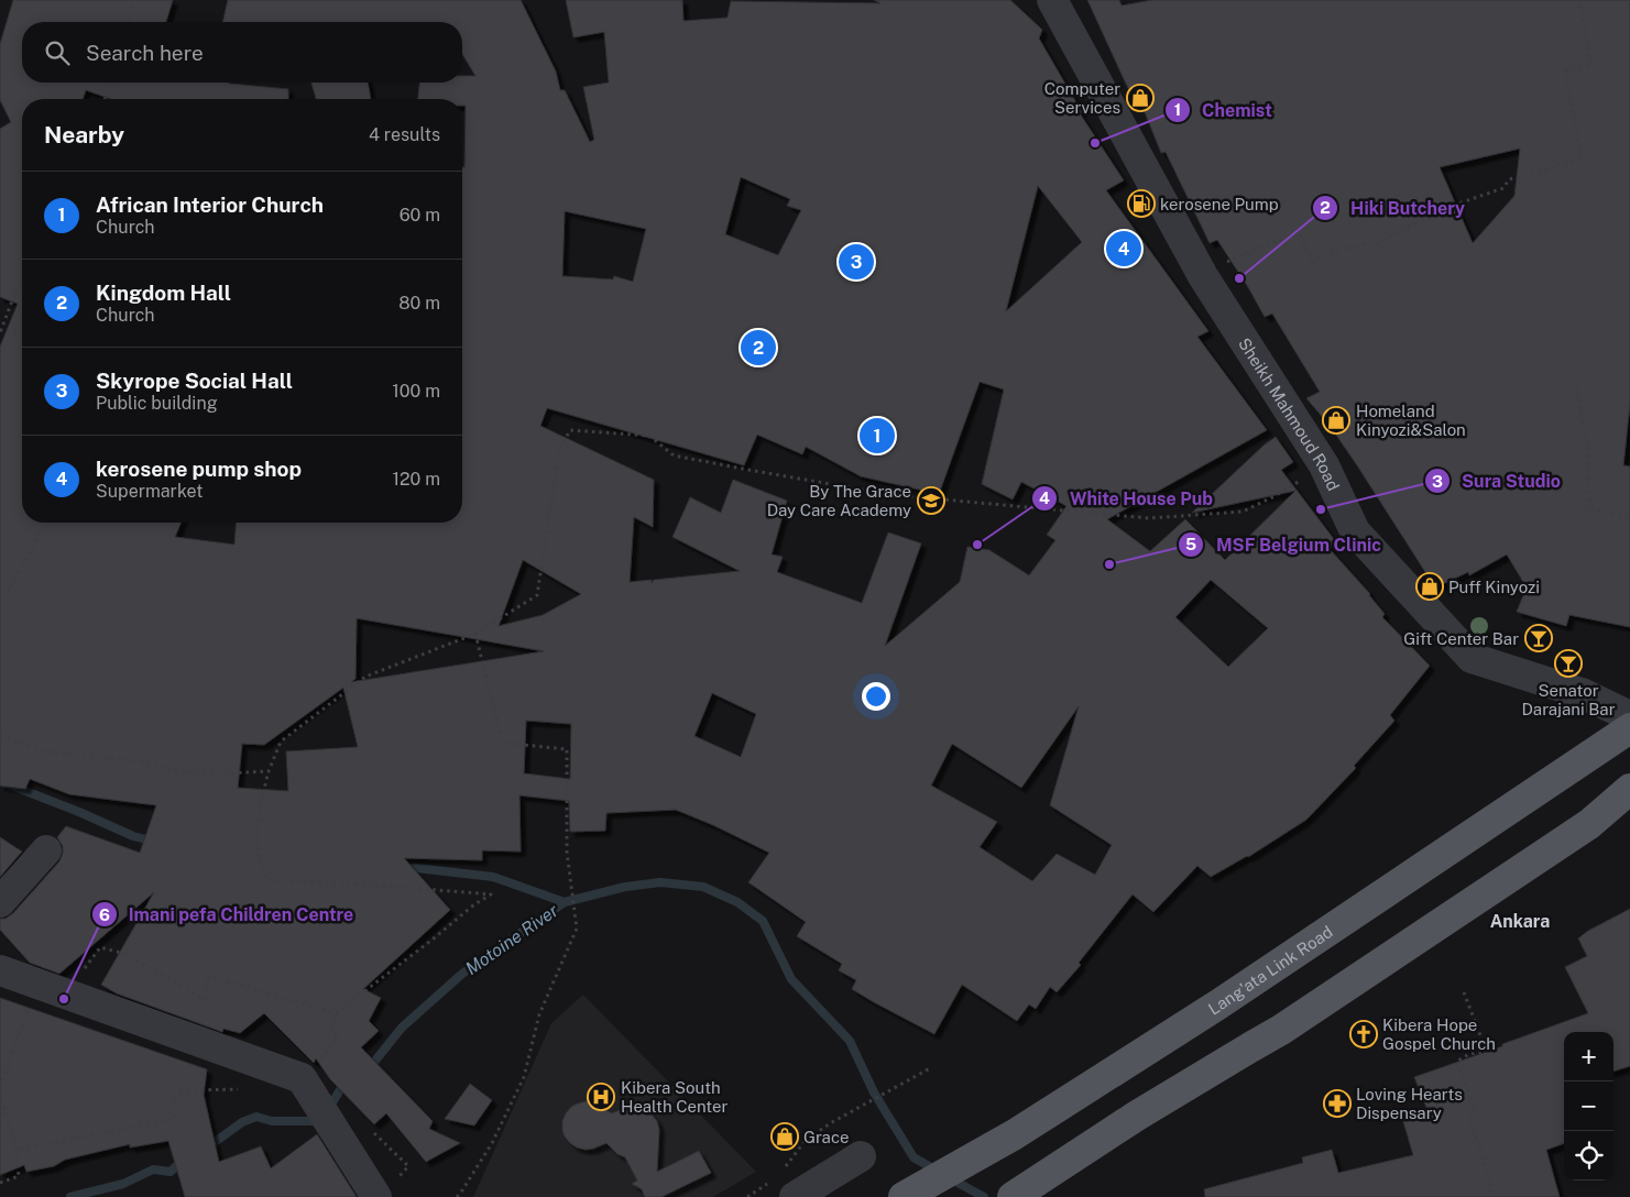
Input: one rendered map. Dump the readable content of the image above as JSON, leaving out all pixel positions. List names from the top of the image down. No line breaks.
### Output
{"streets":{"main road":["Lang'ata Link Road"],"street":["Sheikh Mahmoud Road"]},"districts":["Ankara"],"water":["Motoine River"],"places":{"shop":["Computer Services","Homeland Kinyozi&Salon","Puff Kinyozi","Grace"],"other":["Chemist","Hiki Butchery","Sura Studio","White House Pub","MSF Belgium Clinic","Imani pefa Children Centre"],"fuel station":["kerosene Pump"],"school or university":["By The Grace Day Care Academy"],"bar":["Gift Center Bar","Senator Darajani Bar"],"church":["Kibera Hope Gospel Church"],"hospital":["Kibera South Health Center"],"pharmacy":["Loving Hearts Dispensary"]},"page":{"search":"Search here","heading":["Nearby","4 results"],"list":[{"mark":"1","name":"African Interior Church","note":"Church","value":"60 m"},{"mark":"2","name":"Kingdom Hall","note":"Church","value":"80 m"},{"mark":"3","name":"Skyrope Social Hall","note":"Public building","value":"100 m"},{"mark":"4","name":"kerosene pump shop","note":"Supermarket","value":"120 m"}],"pins":["4","3","2","1"],"map_buttons":["+","−"]}}
